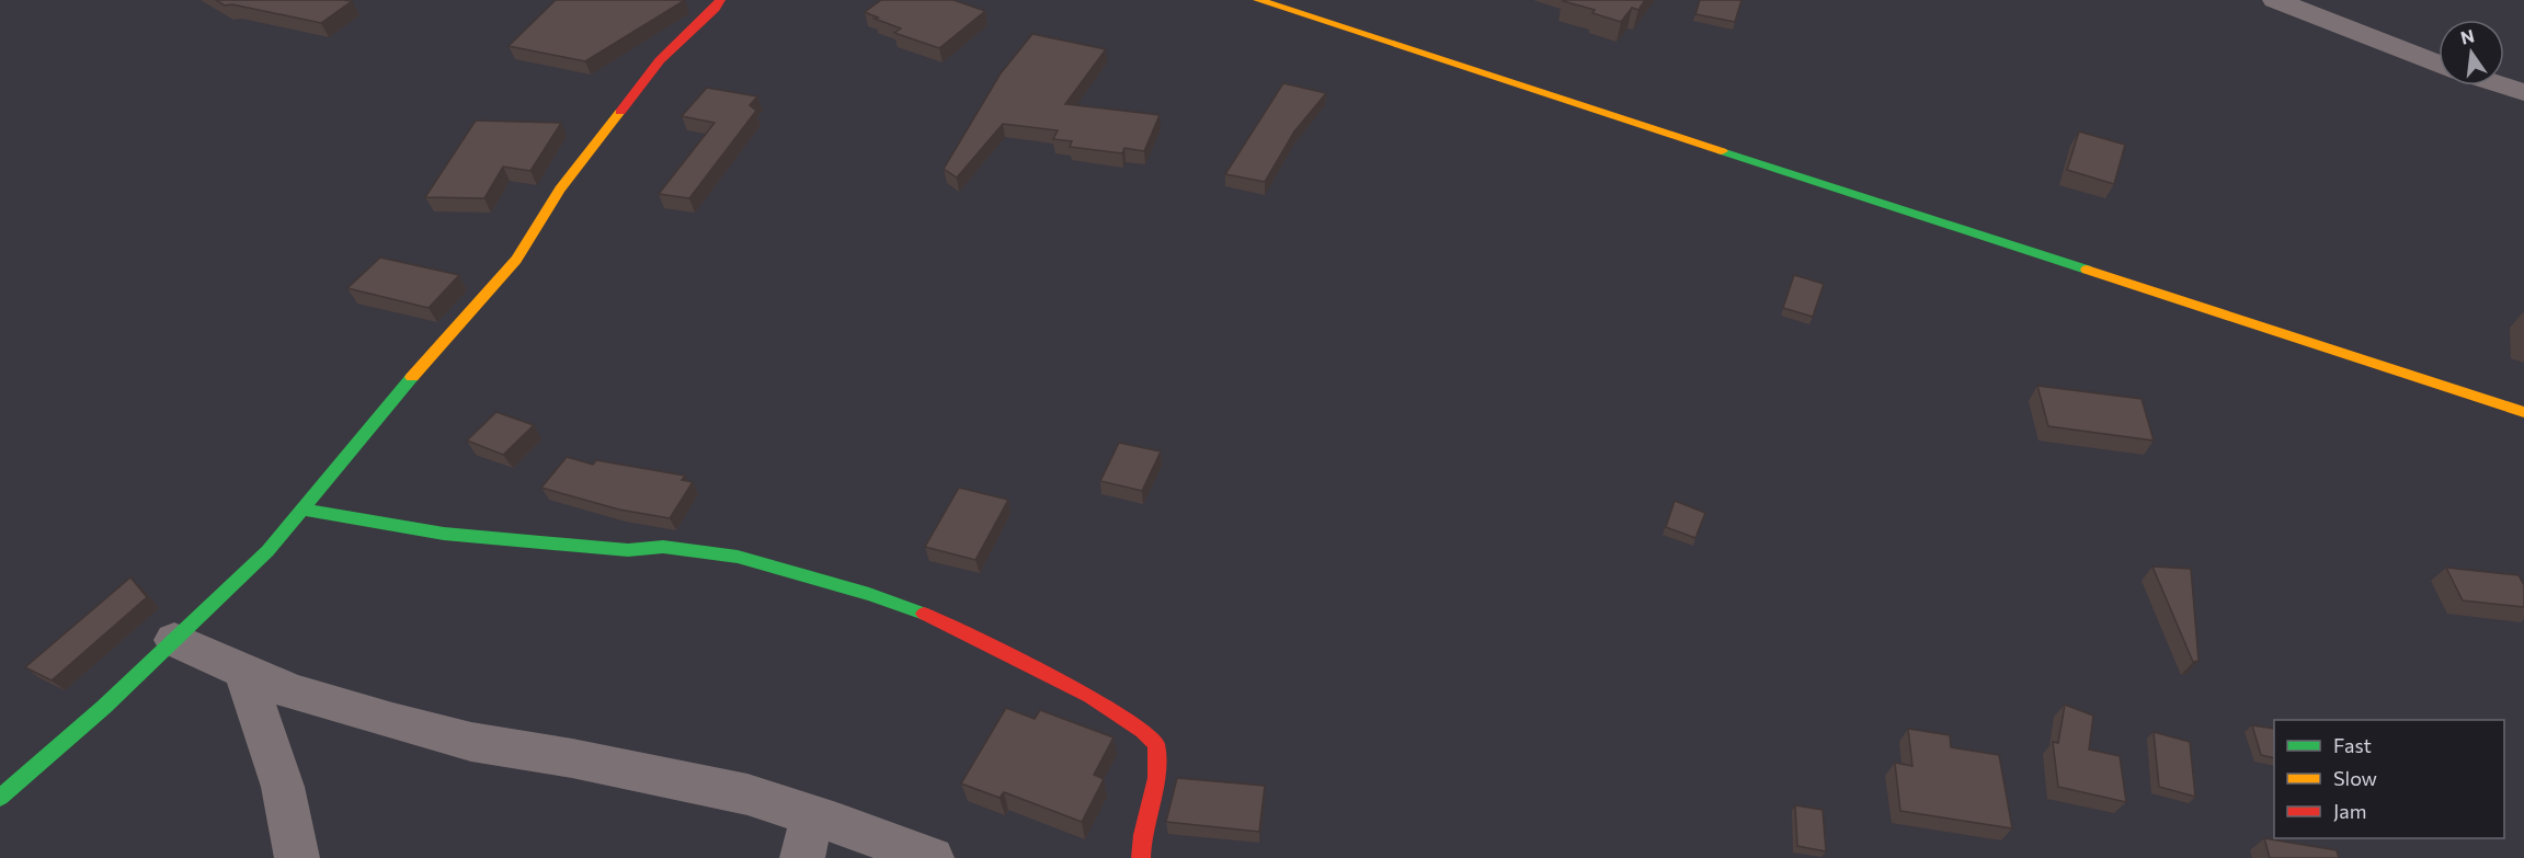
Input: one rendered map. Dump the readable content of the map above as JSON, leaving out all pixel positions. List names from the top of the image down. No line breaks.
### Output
{"legend":["Fast","Slow","Jam"],"north":"top"}
